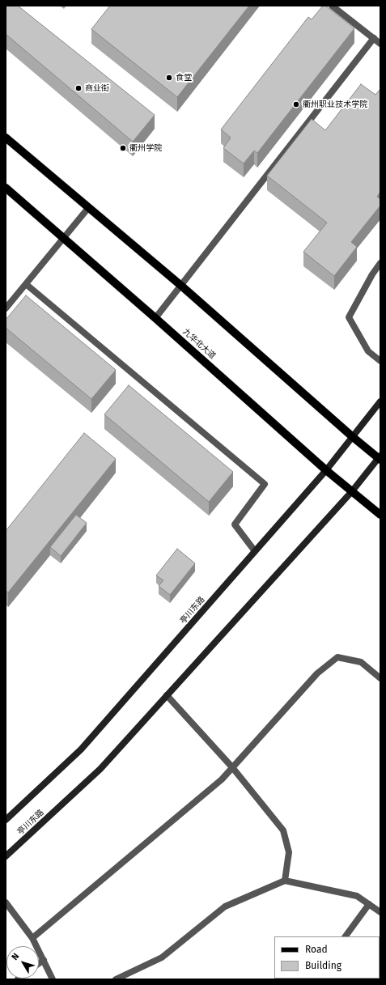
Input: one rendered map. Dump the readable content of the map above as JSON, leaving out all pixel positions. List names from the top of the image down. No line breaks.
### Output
{"streets":{"main road":["九华北大道","亭川东路"]},"crossings":[["九华北大道","亭川东路"]],"places":["食堂","商业街","衢州职业技术学院","衢州学院"],"legend":["Road","Building"],"north":"top left"}
